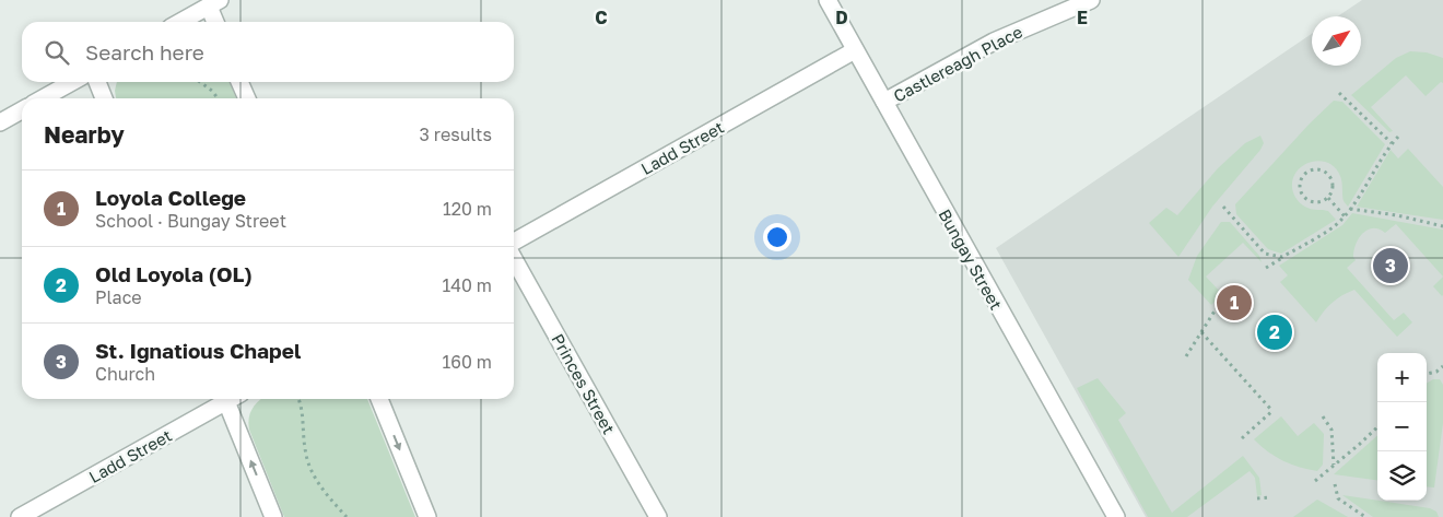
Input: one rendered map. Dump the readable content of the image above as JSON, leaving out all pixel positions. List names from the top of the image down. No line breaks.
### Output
{"streets":{"street":["Castlereagh Place","Ladd Street","Bungay Street","Princes Street"]},"crossings":[["Castlereagh Place","Bungay Street"],["Ladd Street","Bungay Street"]],"north":"top right","page":{"search":"Search here","heading":["Nearby","3 results"],"list":[{"mark":"1","name":"Loyola College","note":"School · Bungay Street","value":"120 m"},{"mark":"2","name":"Old Loyola (OL)","note":"Place","value":"140 m"},{"mark":"3","name":"St. Ignatious Chapel","note":"Church","value":"160 m"}],"pins":["3","1","2"],"map_buttons":["+","−"]},"grid":{"columns":["C","D","E"]}}
